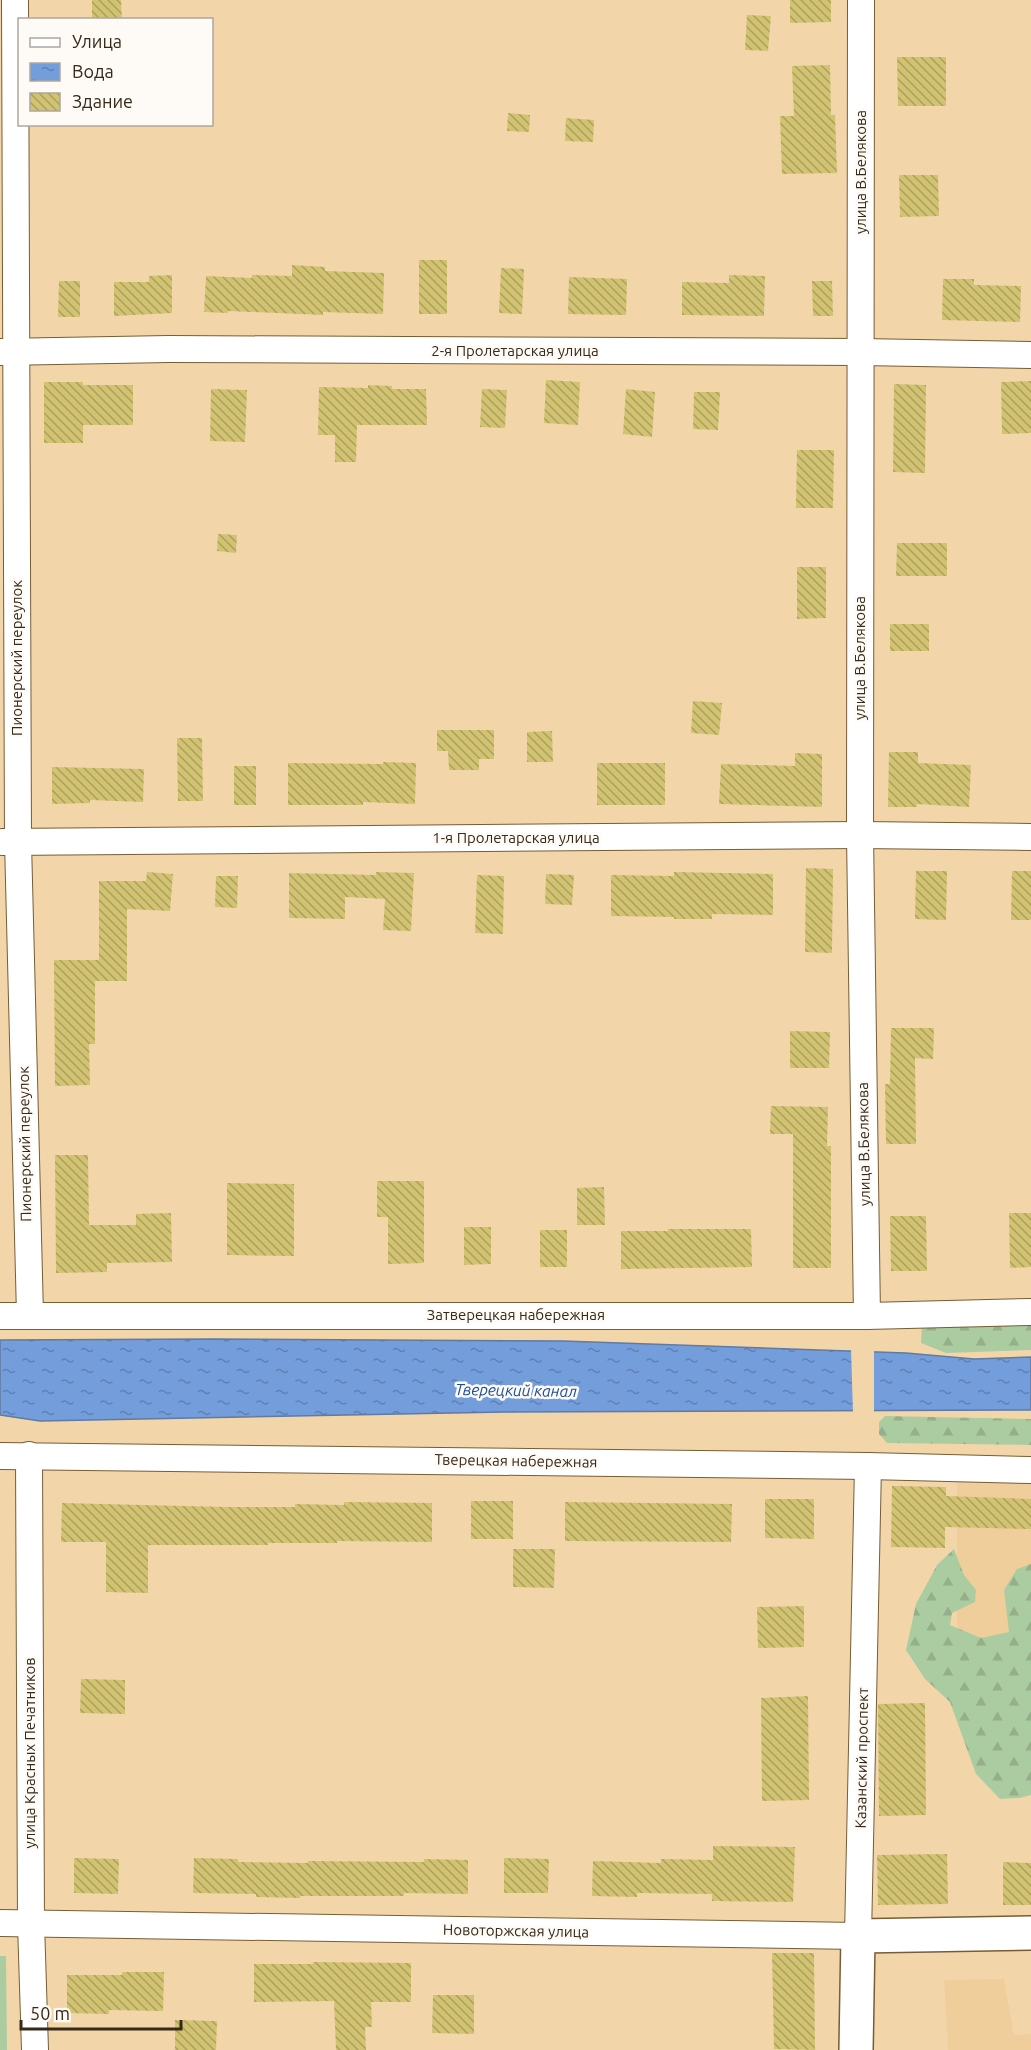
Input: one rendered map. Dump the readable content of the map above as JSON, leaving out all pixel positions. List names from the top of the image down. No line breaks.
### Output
{"streets":{"main road":["Казанский проспект","Новоторжская улица"],"street":["улица В.Белякова","2-я Пролетарская улица","Пионерский переулок","1-я Пролетарская улица","Затверецкая набережная","Тверецкая набережная","улица Красных Печатников"]},"crossings":[["улица В.Белякова","2-я Пролетарская улица"],["улица В.Белякова","1-я Пролетарская улица"],["улица В.Белякова","Затверецкая набережная"],["2-я Пролетарская улица","Пионерский переулок"],["Пионерский переулок","1-я Пролетарская улица"],["Пионерский переулок","Затверецкая набережная"],["Тверецкая набережная","улица Красных Печатников"],["Тверецкая набережная","Казанский проспект"],["улица Красных Печатников","Новоторжская улица"],["Казанский проспект","Новоторжская улица"]],"water":["Тверецкий канал"],"legend":["Улица","Вода","Здание"],"scale_bar":"50 m"}
